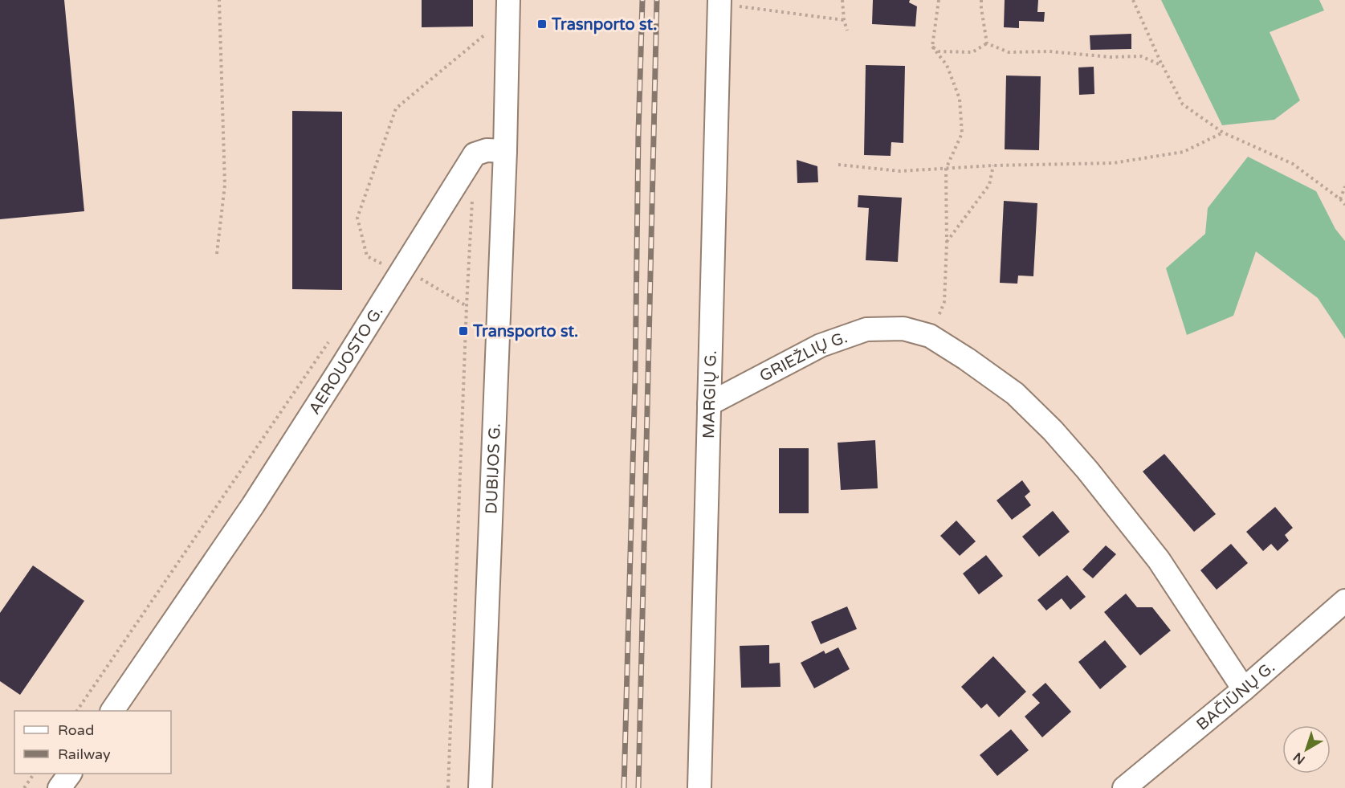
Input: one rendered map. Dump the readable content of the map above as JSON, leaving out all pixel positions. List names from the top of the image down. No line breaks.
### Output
{"streets":{"street":["GRIEŽLIŲ G.","AEROUOSTO G.","MARGIŲ G.","DUBIJOS G.","BAČIŪNŲ G."]},"crossings":[["GRIEŽLIŲ G.","MARGIŲ G."],["GRIEŽLIŲ G.","BAČIŪNŲ G."],["AEROUOSTO G.","DUBIJOS G."]],"places":{"transit":["Trasnporto st.","Transporto st."]},"legend":["Road","Railway"],"north":"bottom left"}
